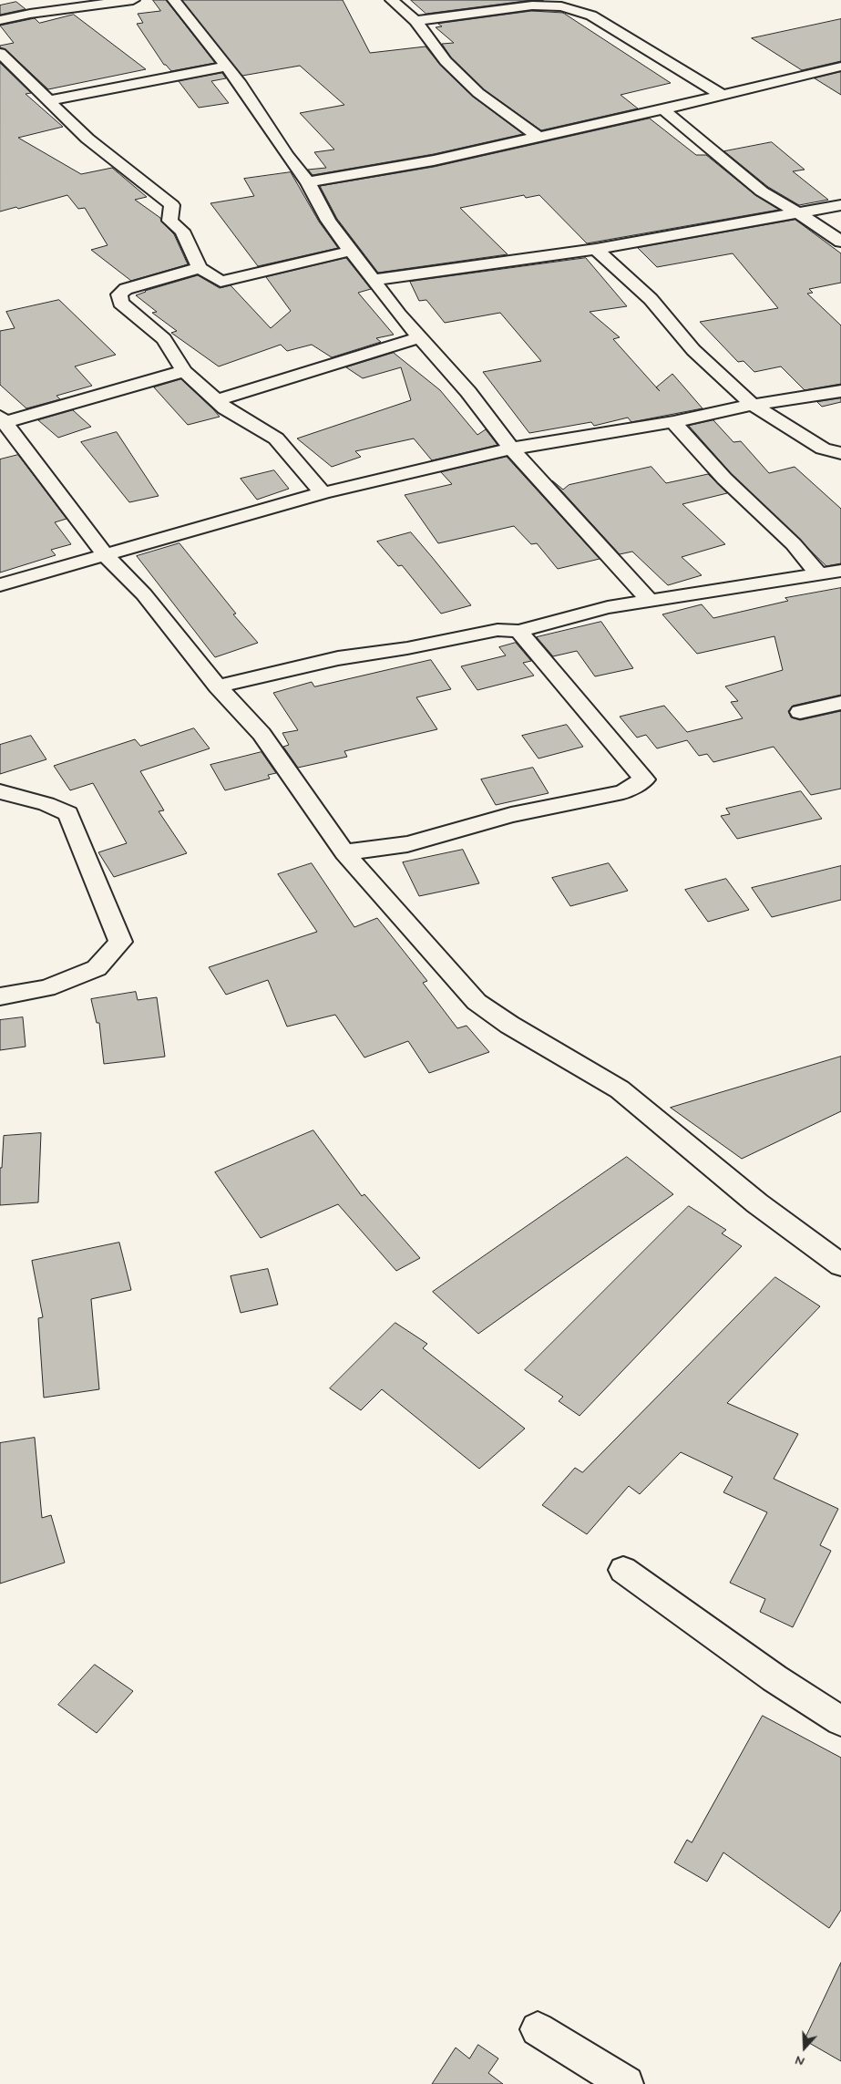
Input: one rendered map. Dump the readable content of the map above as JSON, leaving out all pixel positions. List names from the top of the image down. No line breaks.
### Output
{"north":"bottom"}
